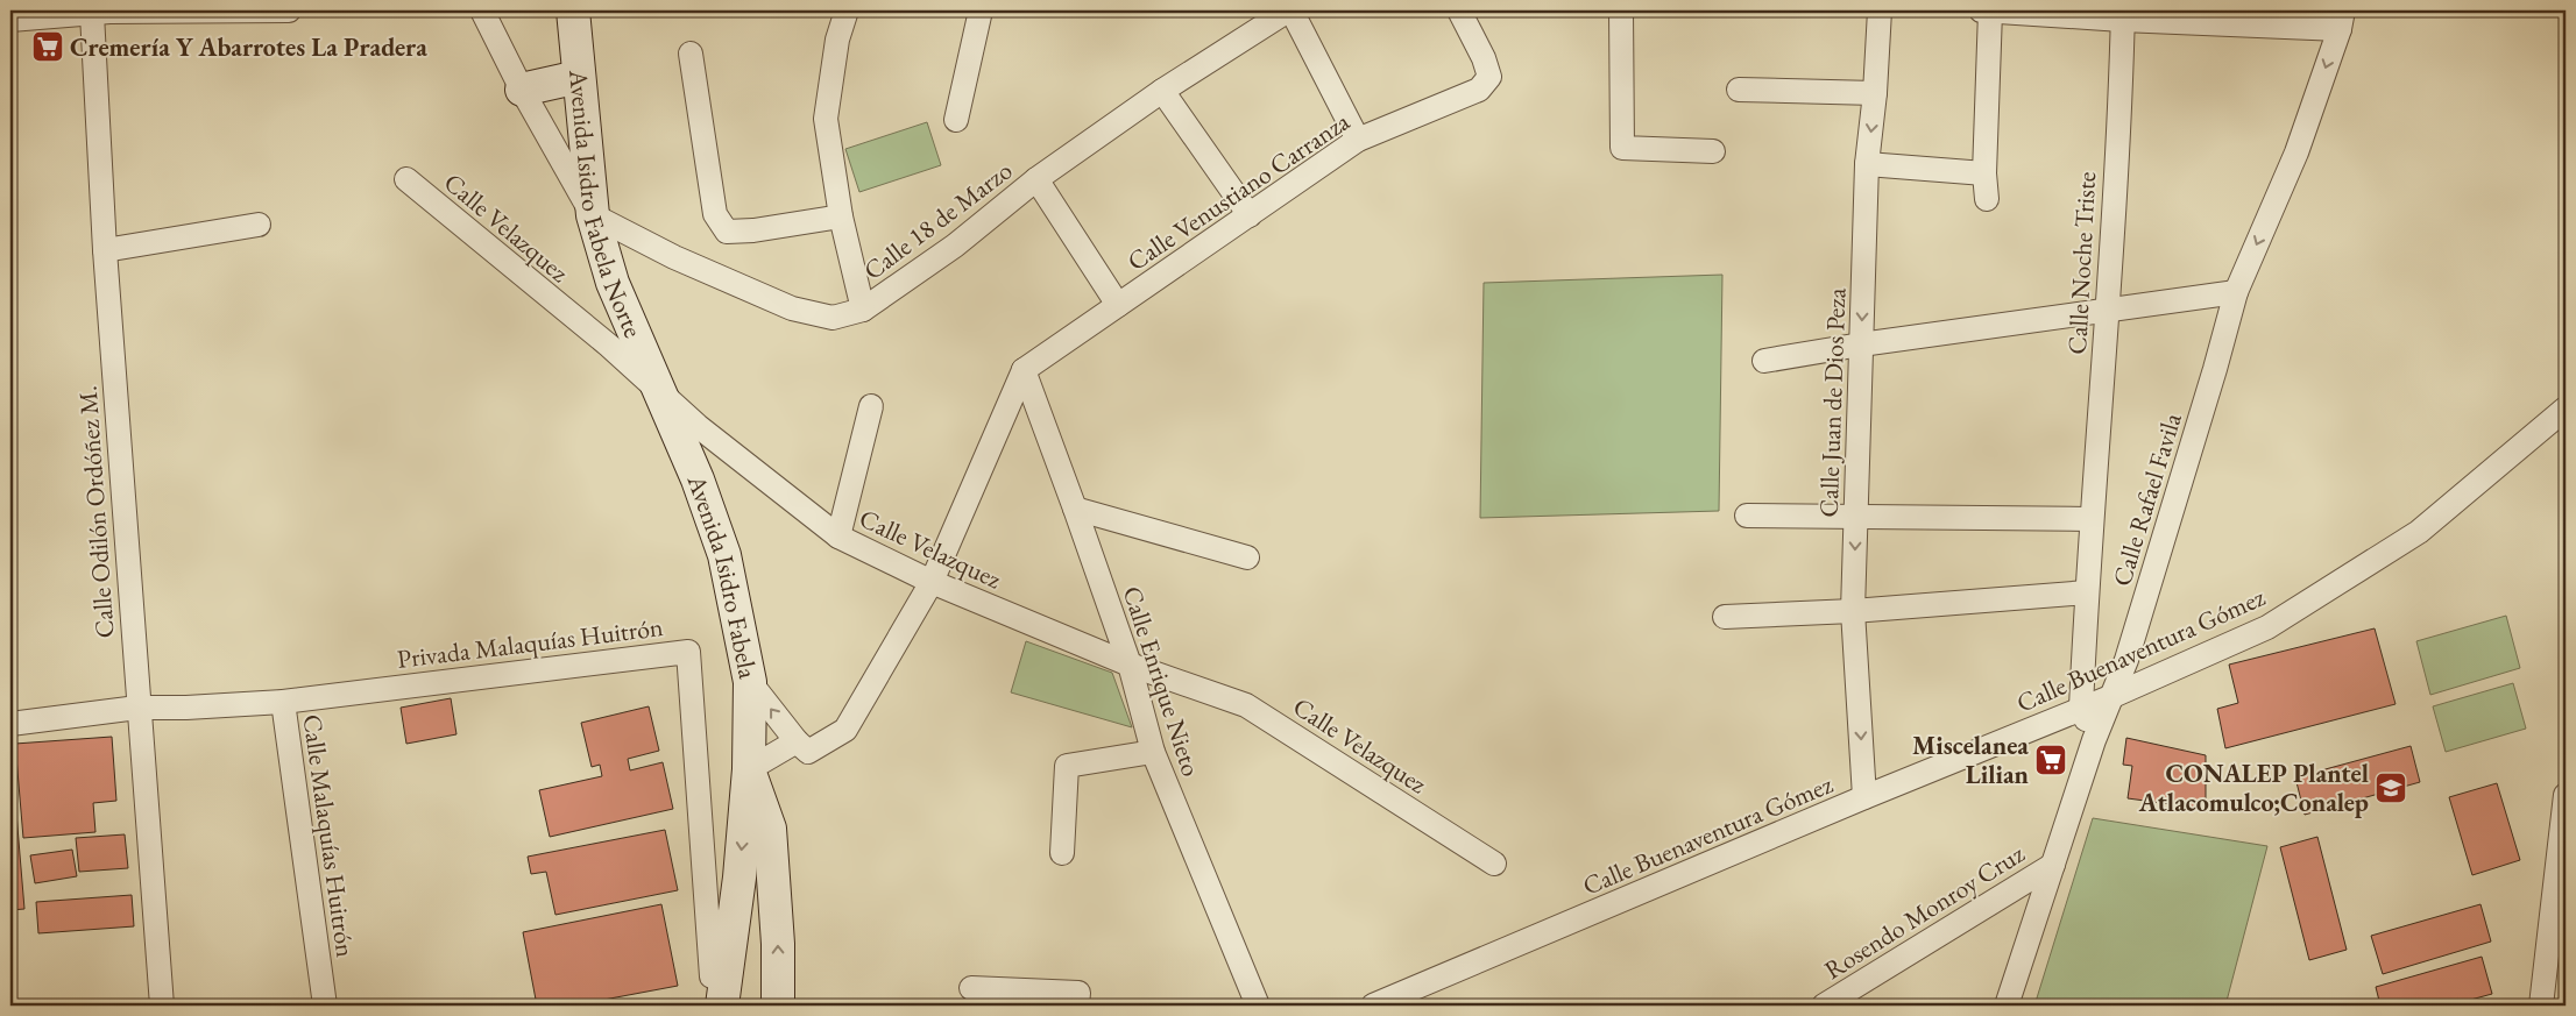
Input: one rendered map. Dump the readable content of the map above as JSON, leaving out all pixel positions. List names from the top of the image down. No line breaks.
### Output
{"streets":{"main road":["Avenida Isidro Fabela Norte","Avenida Isidro Fabela"],"street":["Calle Venustiano Carranza","Calle 18 de Marzo","Calle Velazquez","Calle Noche Triste","Calle Juan de Dios Peza","Calle Rafael Favila","Calle Odilón Ordóñez M.","Privada Malaquías Huitrón","Calle Buenaventura Gómez","Calle Enrique Nieto","Calle Malaquías Huitrón","Rosendo Monroy Cruz"]},"crossings":[["Calle Venustiano Carranza","Calle Enrique Nieto"],["Avenida Isidro Fabela Norte","Calle 18 de Marzo"],["Avenida Isidro Fabela Norte","Calle Velazquez"],["Avenida Isidro Fabela Norte","Avenida Isidro Fabela"],["Calle Velazquez","Avenida Isidro Fabela"],["Calle Velazquez","Calle Enrique Nieto"],["Calle Noche Triste","Calle Rafael Favila"],["Calle Noche Triste","Calle Buenaventura Gómez"],["Calle Juan de Dios Peza","Calle Buenaventura Gómez"],["Calle Rafael Favila","Calle Buenaventura Gómez"],["Calle Rafael Favila","Rosendo Monroy Cruz"],["Calle Odilón Ordóñez M.","Calle Malaquías Huitrón"],["Avenida Isidro Fabela","Privada Malaquías Huitrón"],["Privada Malaquías Huitrón","Calle Malaquías Huitrón"]],"one_way":["Calle Juan de Dios Peza"],"places":{"supermarket":["Cremería Y Abarrotes La Pradera","Miscelanea Lilian"],"school or university":["CONALEP Plantel Atlacomulco;Conalep"]}}
